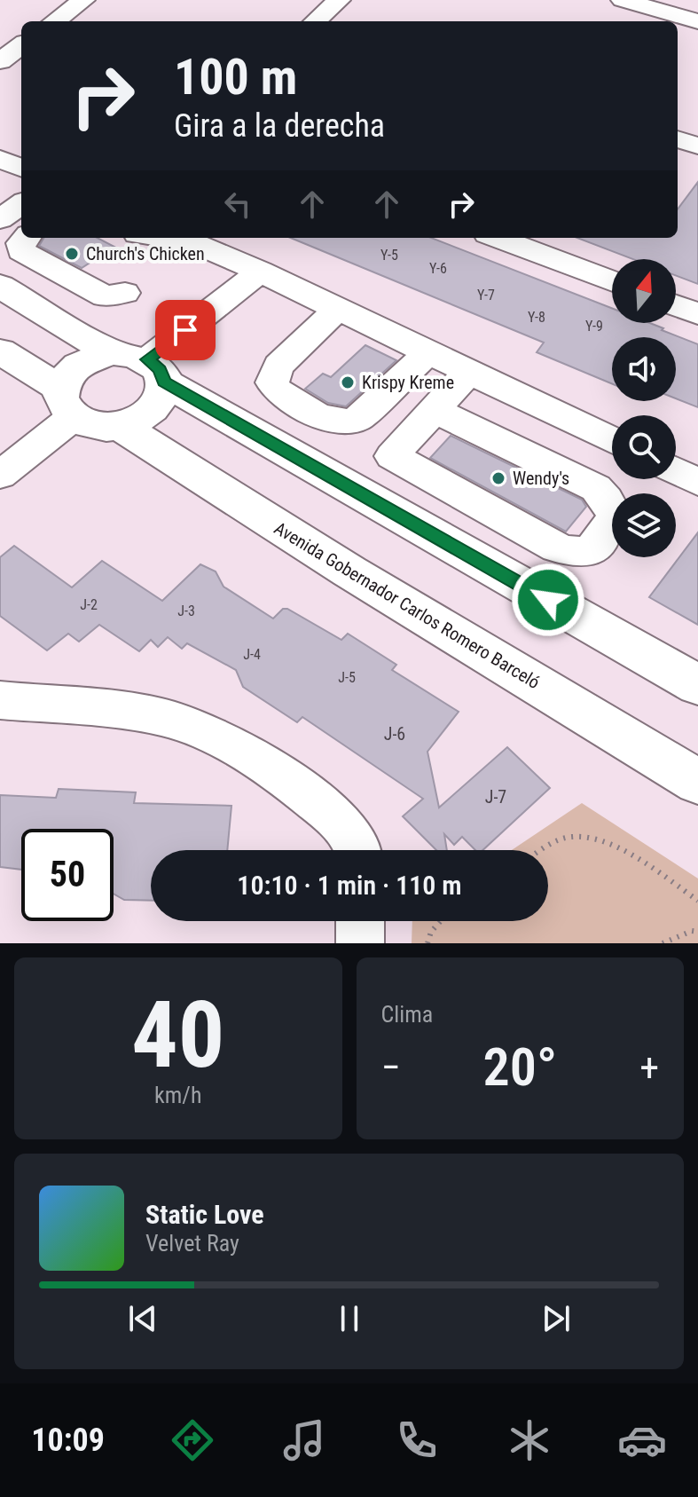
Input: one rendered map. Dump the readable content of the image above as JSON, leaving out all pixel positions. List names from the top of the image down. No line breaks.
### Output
{"streets":{"main road":["Avenida Gobernador Carlos Romero Barceló"]},"places":["Church's Chicken","Krispy Kreme","Wendy's"],"house_numbers":["Y-5","Y-6","Y-7","Y-8","Y-9","J-2","J-3","J-4","J-5","J-6","J-7"],"north":"top","page":{"turn":["100 m","Gira a la derecha"],"limit":"50","trip":"10:10 · 1 min · 110 m","tile":[["40","km/h"],"Clima"],"heat":["−","20°","+"],"song":["Static Love","Velvet Ray"],"tabs":"10:09"}}
